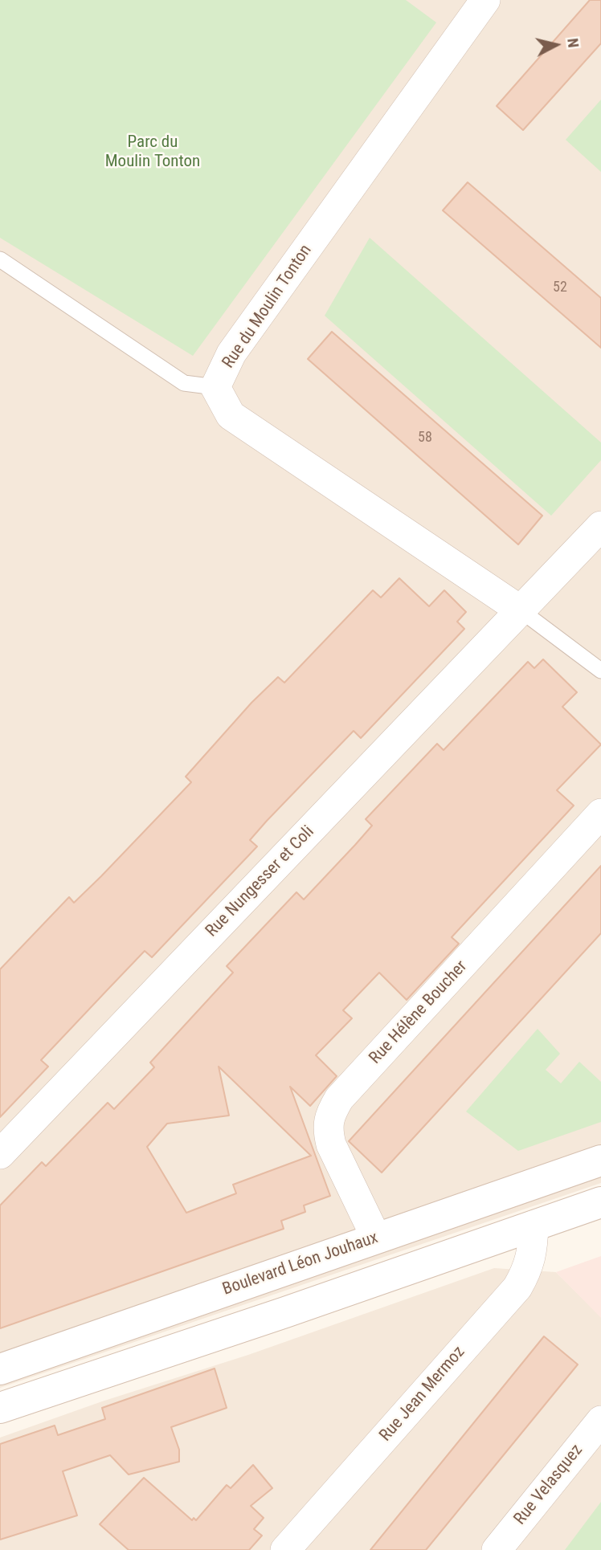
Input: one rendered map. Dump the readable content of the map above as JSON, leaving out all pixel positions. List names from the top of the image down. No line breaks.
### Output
{"streets":{"main road":["Boulevard Léon Jouhaux"],"street":["Rue du Moulin Tonton","Rue Nungesser et Coli","Rue Hélène Boucher","Rue Jean Mermoz","Rue Velasquez"]},"crossings":[["Rue du Moulin Tonton","Rue Nungesser et Coli"],["Rue Hélène Boucher","Boulevard Léon Jouhaux"]],"parks":["Parc du Moulin Tonton"],"house_numbers":["52","58"],"north":"right"}
